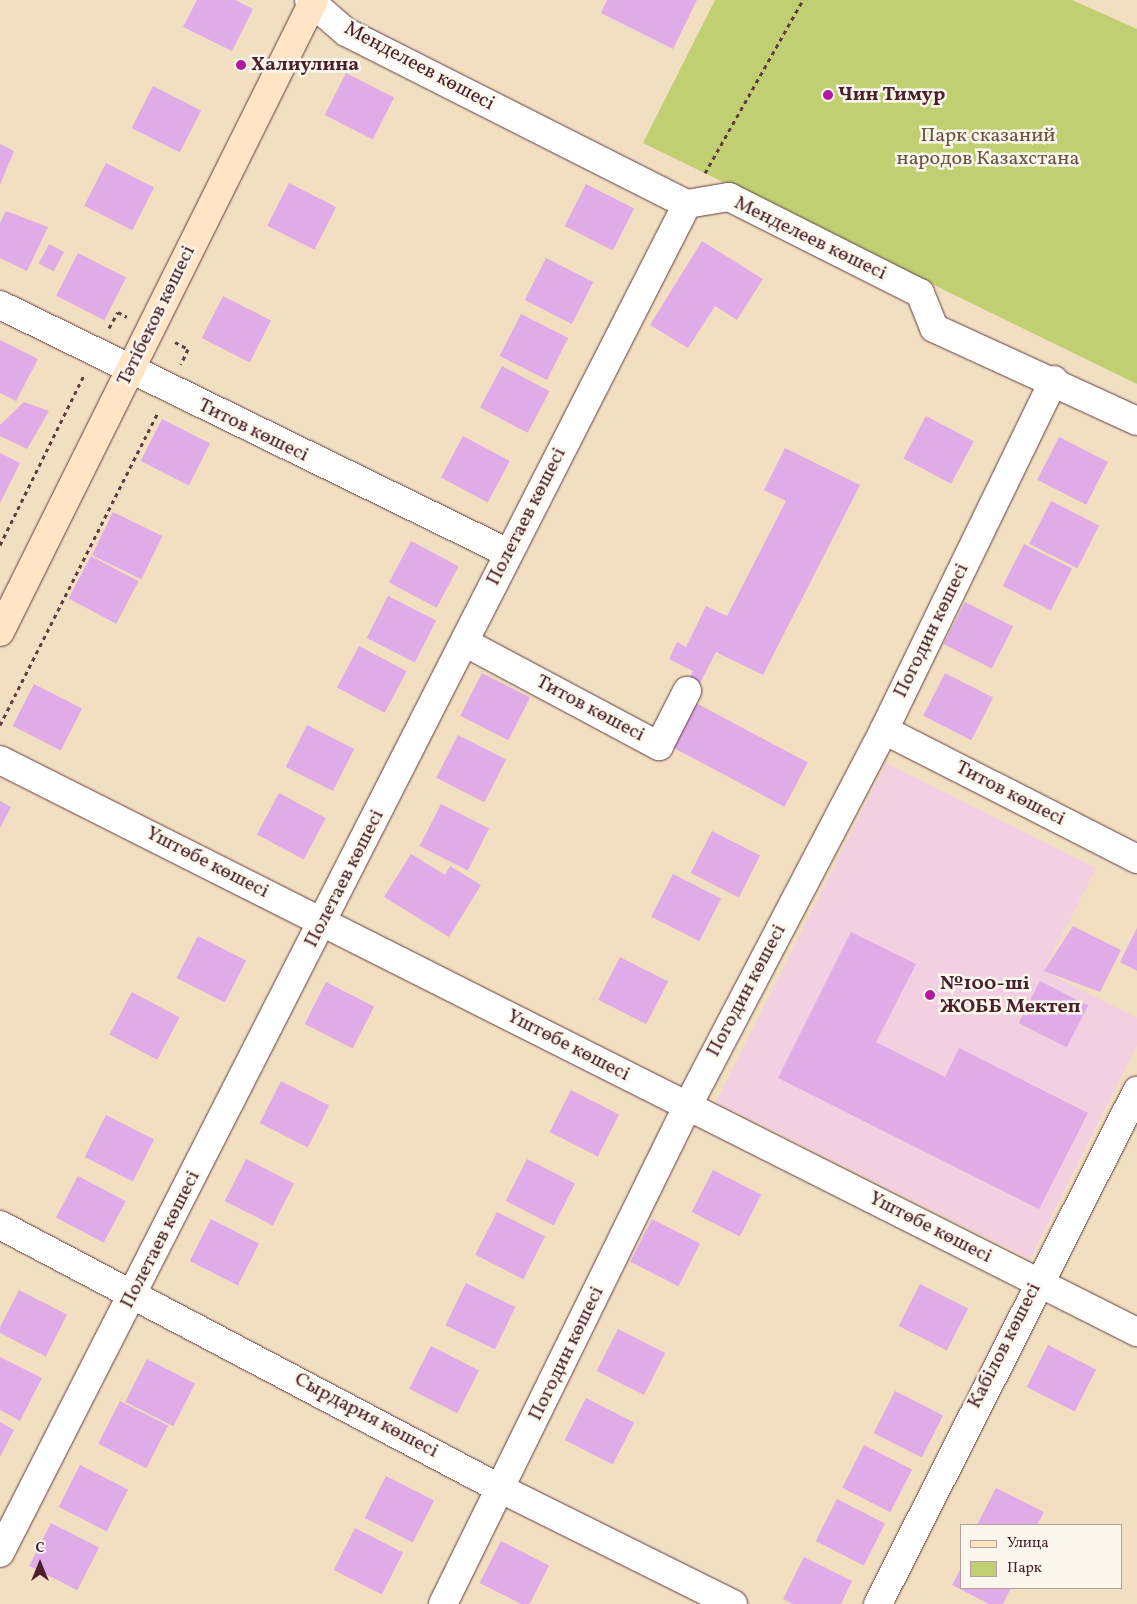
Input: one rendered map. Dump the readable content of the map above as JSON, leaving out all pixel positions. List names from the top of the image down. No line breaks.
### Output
{"streets":{"main road":["Тәтібеков көшесі"],"street":["Менделеев көшесі","Титов көшесі","Полетаев көшесі","Погодин көшесі","Үштөбе көшесі","Кабілов көшесі","Сырдария көшесі"]},"crossings":[["Менделеев көшесі","Тәтібеков көшесі"],["Менделеев көшесі","Полетаев көшесі"],["Менделеев көшесі","Погодин көшесі"],["Тәтібеков көшесі","Титов көшесі"],["Титов көшесі","Полетаев көшесі"],["Титов көшесі","Погодин көшесі"],["Полетаев көшесі","Үштөбе көшесі"],["Полетаев көшесі","Сырдария көшесі"],["Погодин көшесі","Үштөбе көшесі"],["Погодин көшесі","Сырдария көшесі"],["Үштөбе көшесі","Кабілов көшесі"]],"parks":["Парк сказаний народов Казахстана"],"places":["Халиулина","Чин Тимур","№100-ші ЖОББ Мектеп"],"legend":["Улица","Парк"],"north":"top"}
